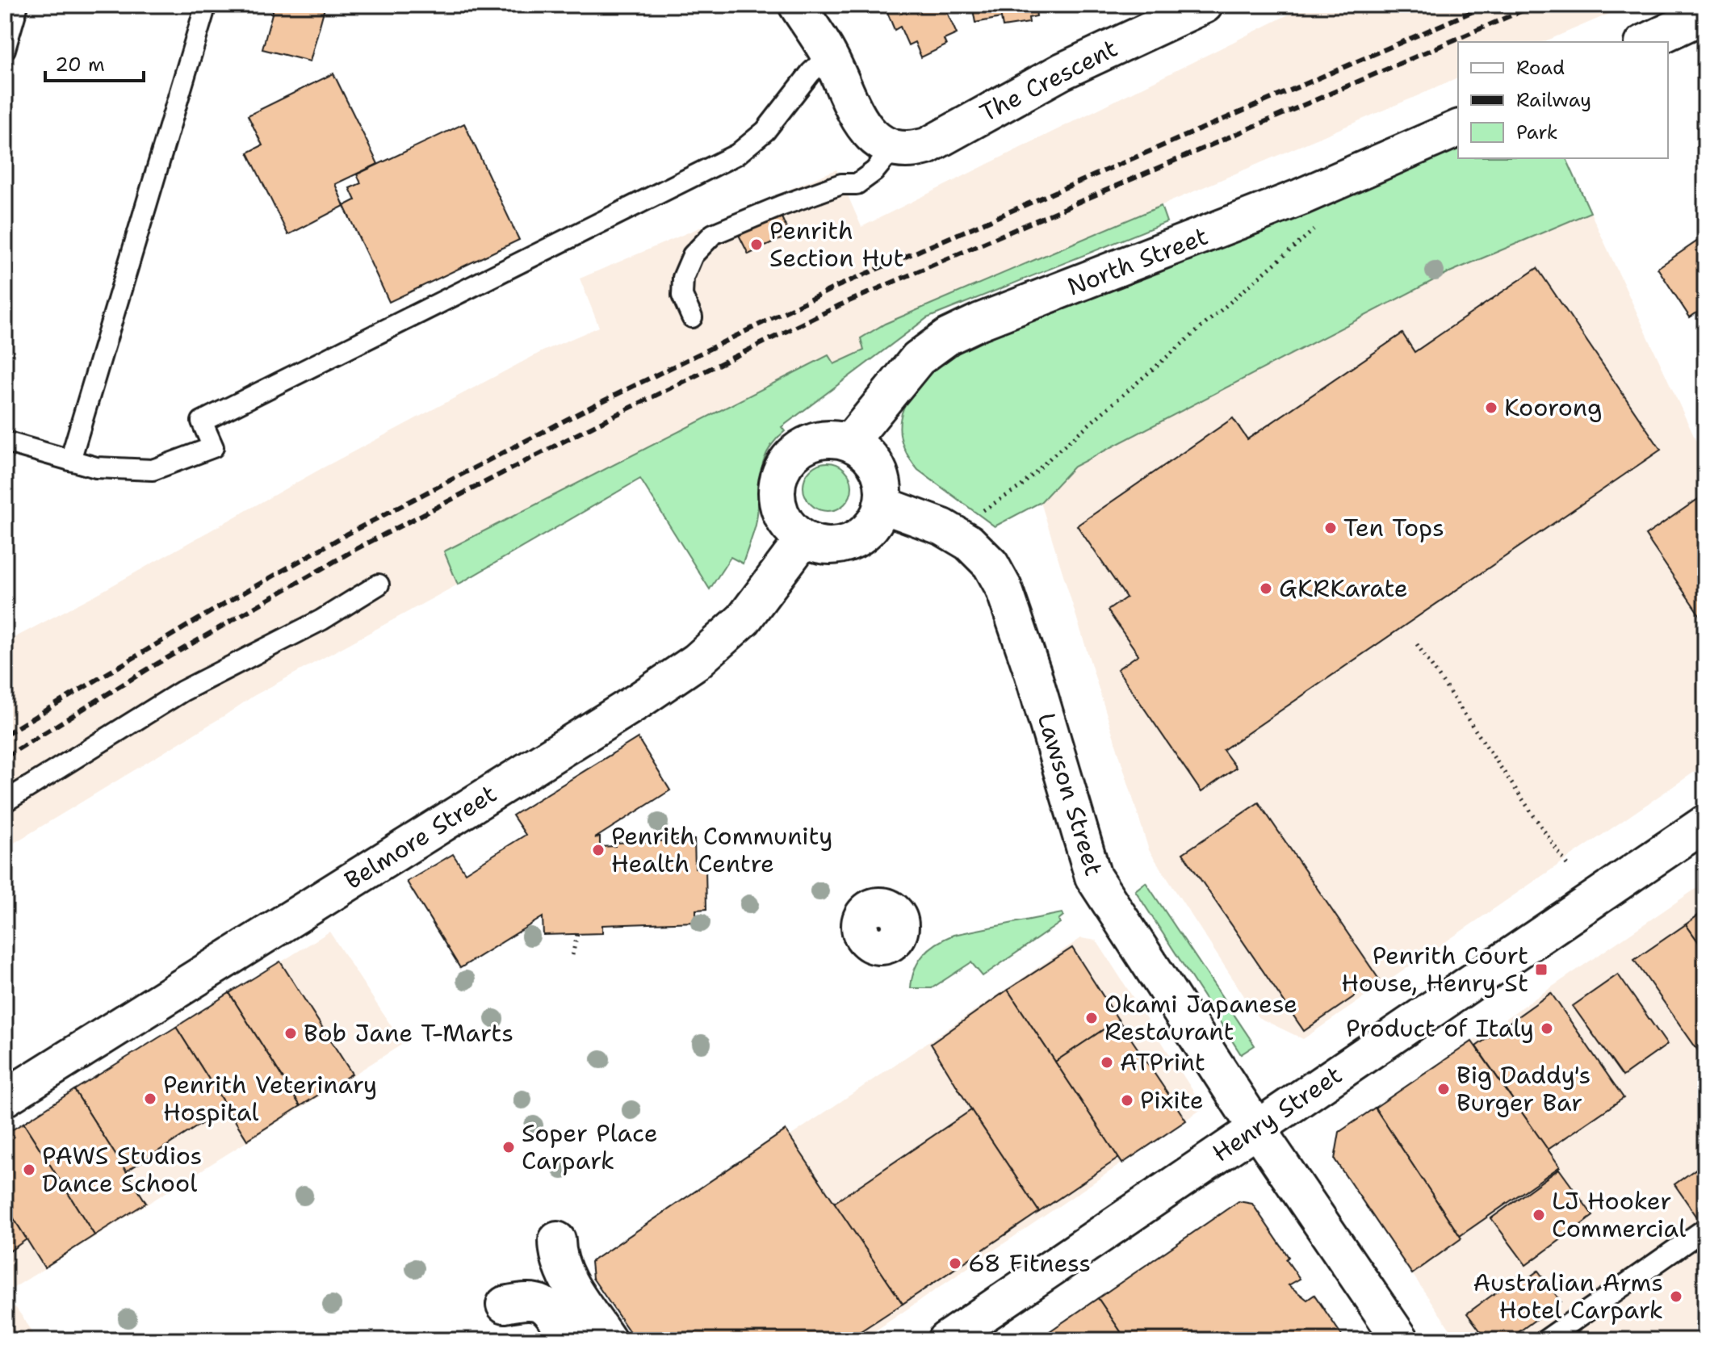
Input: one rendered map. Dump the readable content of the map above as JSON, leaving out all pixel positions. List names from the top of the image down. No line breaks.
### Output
{"streets":{"main road":["The Crescent","North Street","Lawson Street","Belmore Street","Henry Street"]},"crossings":[["North Street","Lawson Street"],["North Street","Belmore Street"],["Lawson Street","Belmore Street"],["Lawson Street","Henry Street"]],"places":{"other":["Penrith Section Hut","Koorong","Ten Tops","GKRKarate","Penrith Community Health Centre","Okami Japanese Restaurant","Product of Italy","Bob Jane T-Marts","ATPrint","Big Daddy's Burger Bar","Penrith Veterinary Hospital","Pixite","Soper Place Carpark","PAWS Studios Dance School","LJ Hooker Commercial","68 Fitness","Australian Arms Hotel Carpark"],"transit":["Penrith Court House, Henry St"]},"legend":["Road","Railway","Park"],"scale_bar":"20 m"}
